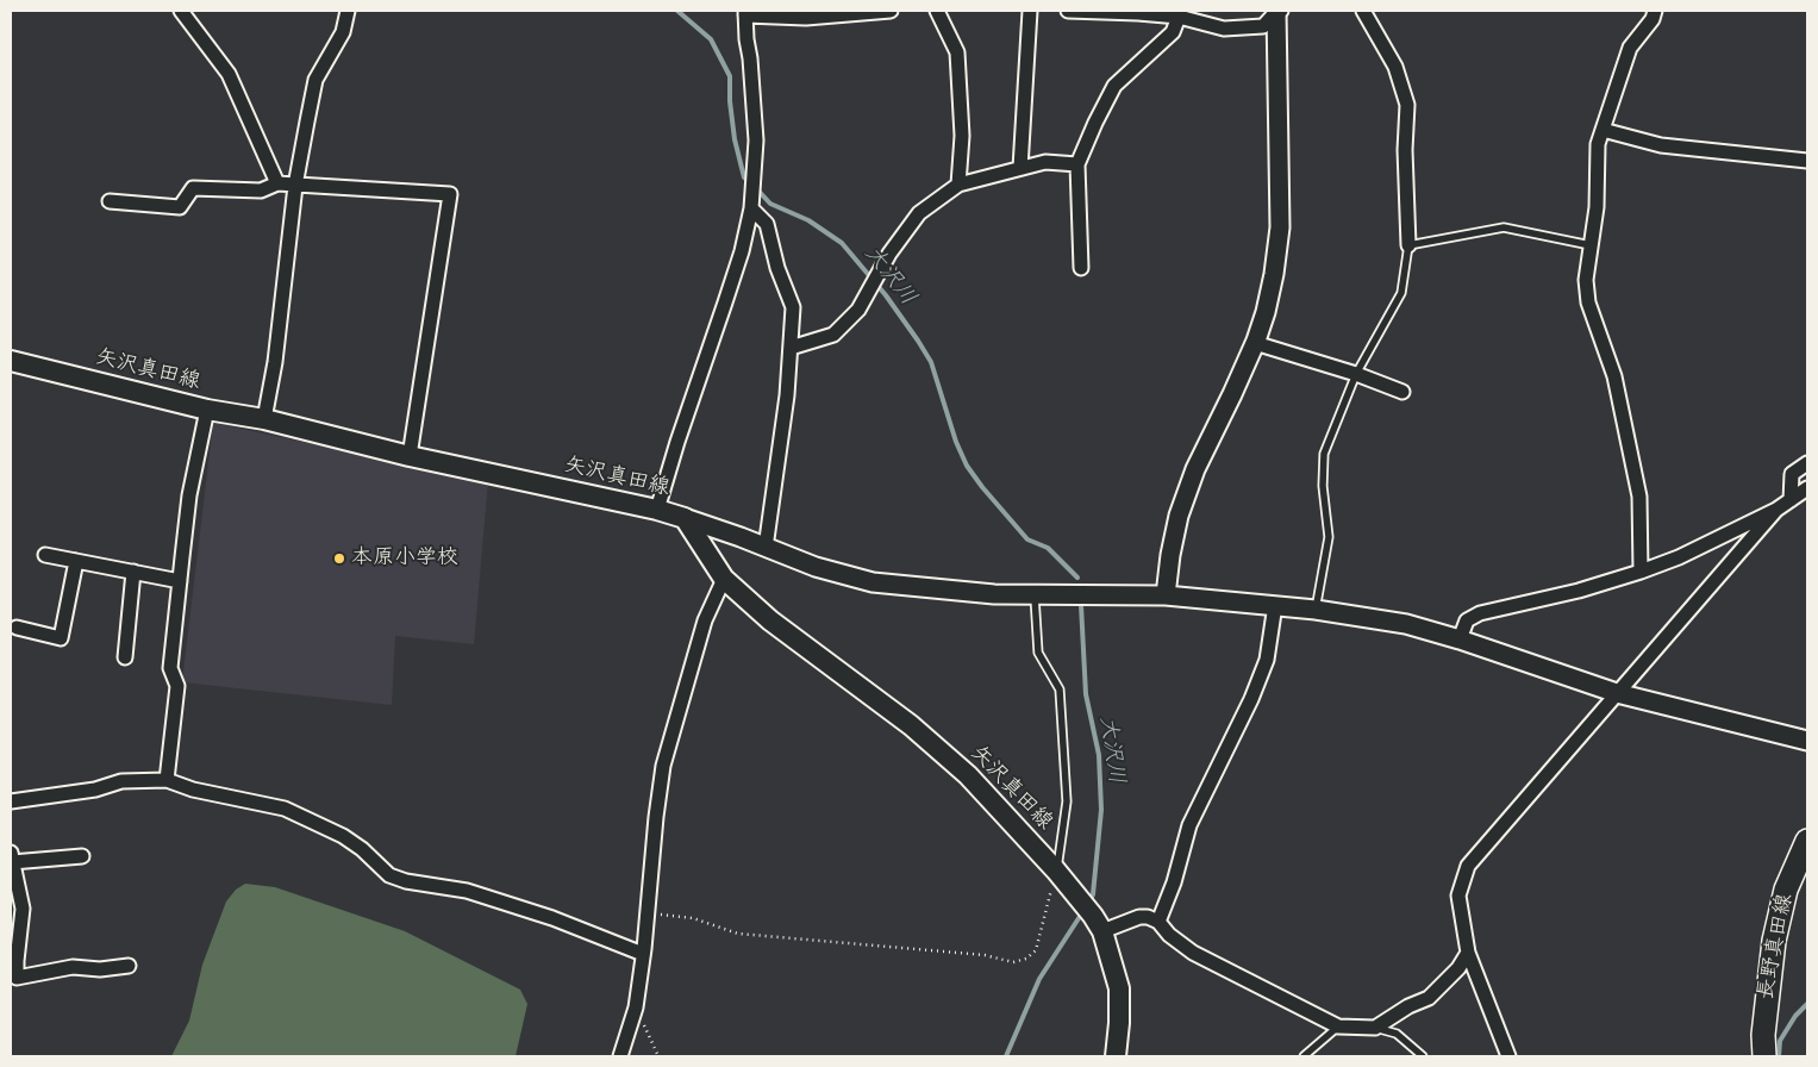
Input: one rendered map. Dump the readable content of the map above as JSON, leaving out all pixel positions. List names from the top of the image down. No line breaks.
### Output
{"streets":{"main road":["矢沢真田線","長野真田線"]},"water":["大沢川"],"places":["本原小学校"]}
